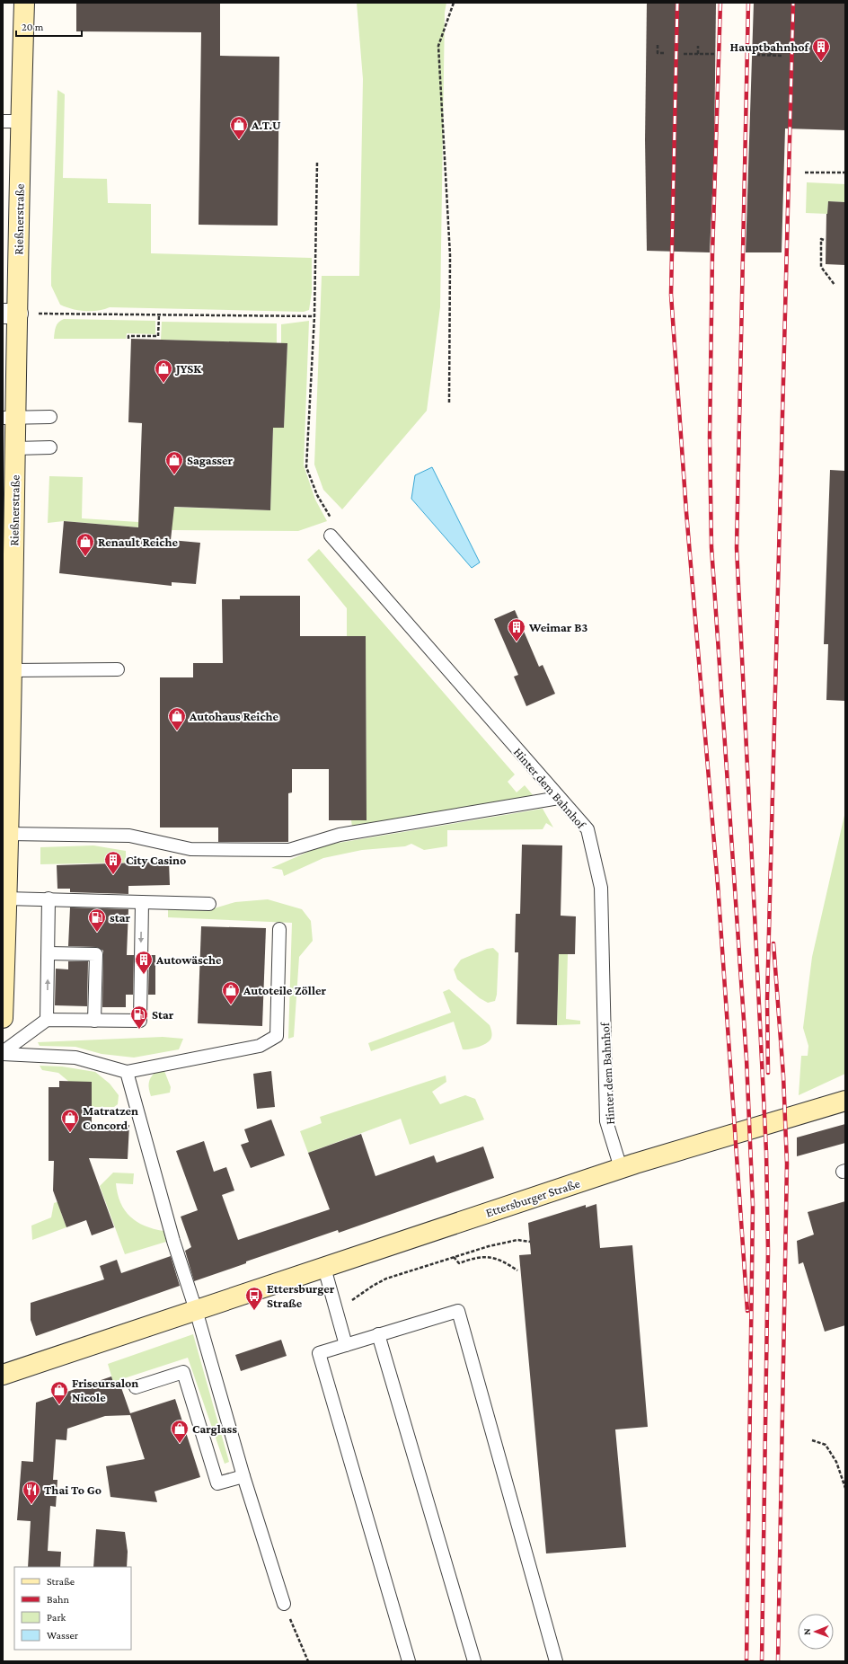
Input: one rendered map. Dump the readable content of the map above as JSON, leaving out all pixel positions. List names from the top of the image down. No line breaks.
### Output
{"streets":{"street":["Rießnerstraße","Ettersburger Straße"],"lane":["Hinter dem Bahnhof"]},"crossings":[["Hinter dem Bahnhof","Ettersburger Straße"]],"places":{"building":["Hauptbahnhof","Weimar B3","City Casino","Autowäsche"],"shop":["A.T.U","JYSK","Sagasser","Renault Reiche","Autohaus Reiche","Autoteile Zöller","Matratzen Concord","Friseursalon Nicole","Carglass"],"fuel station":["star","Star"],"bus stop":["Ettersburger Straße"],"restaurant":["Thai To Go"]},"legend":["Straße","Bahn","Park","Wasser"],"scale_bar":"20 m","north":"left"}
